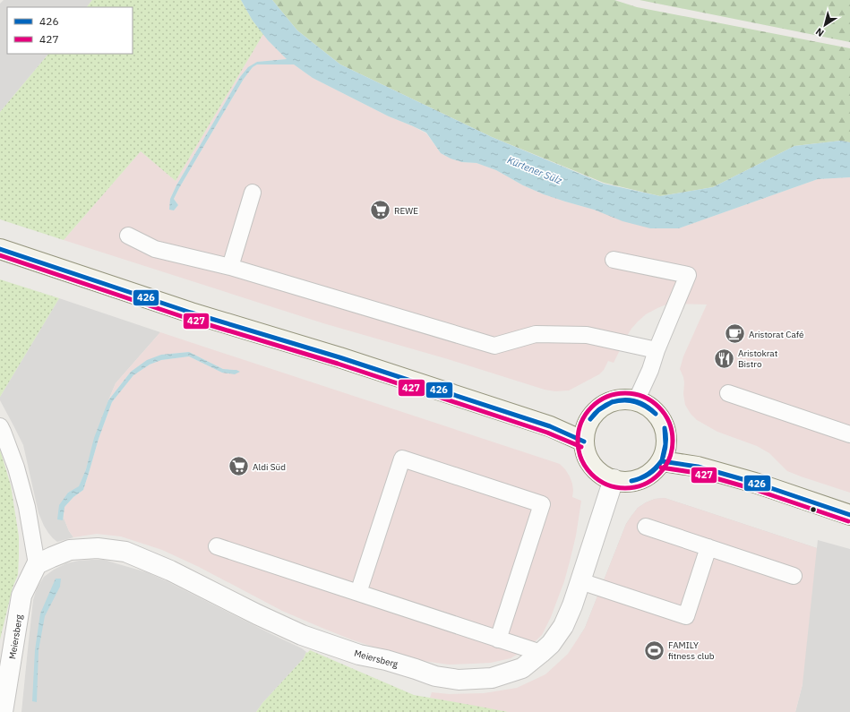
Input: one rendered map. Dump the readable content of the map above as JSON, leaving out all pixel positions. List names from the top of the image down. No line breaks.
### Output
{"streets":{"street":["Meiersberg"]},"water":["Kürtener Sülz"],"places":{"supermarket":["REWE","Aldi Süd"],"cafe":["Aristorat Café"],"restaurant":["Aristokrat Bistro"],"sports":["FAMILY fitness club"]},"lines":["transit line 426","transit line 427"],"legend":["426","427"],"north":"bottom left"}
